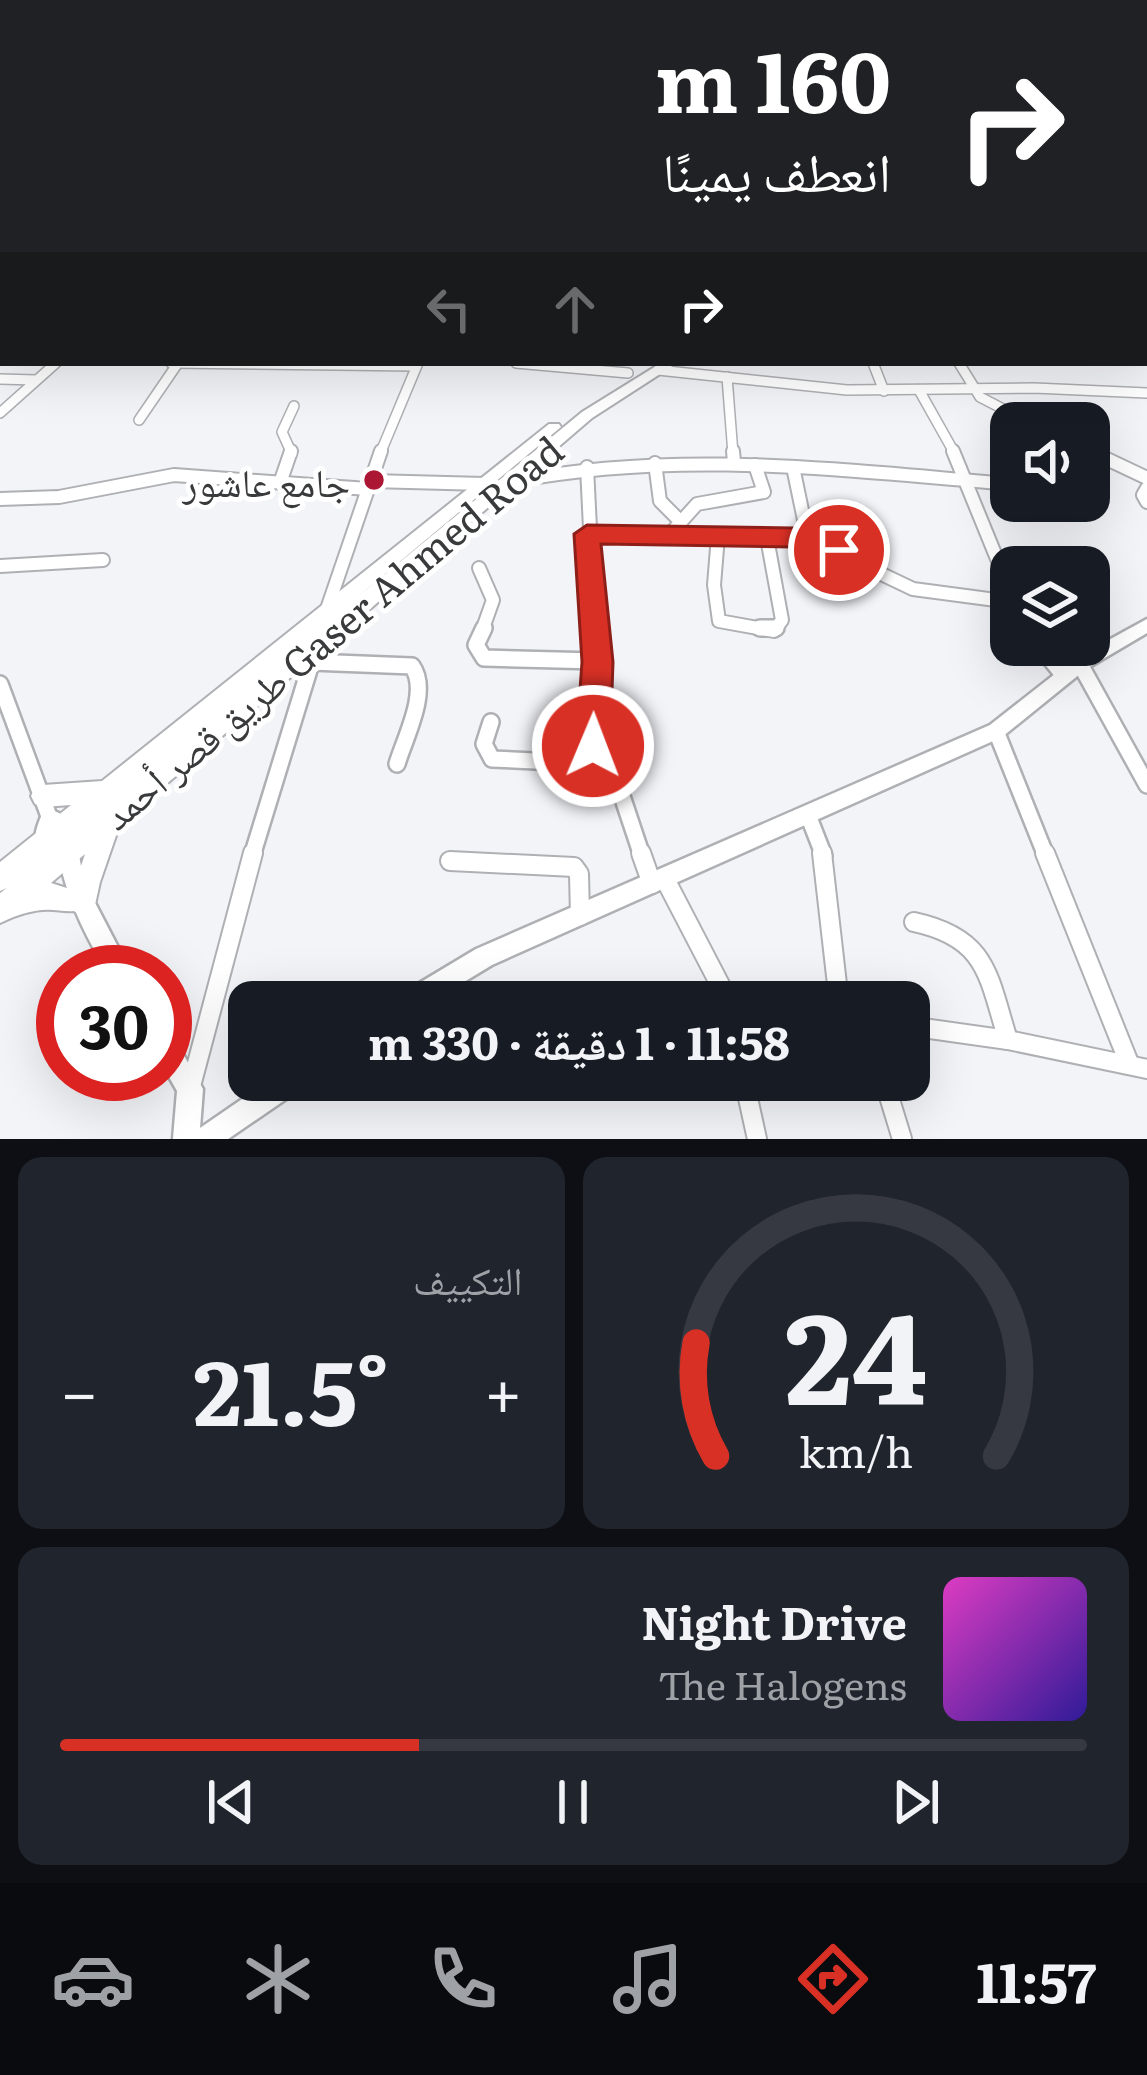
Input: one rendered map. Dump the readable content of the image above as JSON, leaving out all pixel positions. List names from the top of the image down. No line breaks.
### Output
{"streets":{"main road":["طريق قصر أحمد Gaser Ahmed Road"]},"places":["جامع عاشور"],"page":{"turn":["160 m","انعطف يمينًا"],"limit":"30","trip":"11:58 · 1 دقيقة · 330 m","tile":"التكييف","heat":["−","21.5°","+"],"song":["Night Drive","The Halogens"],"tabs":"11:57","gauge":["24","km/h"]}}
